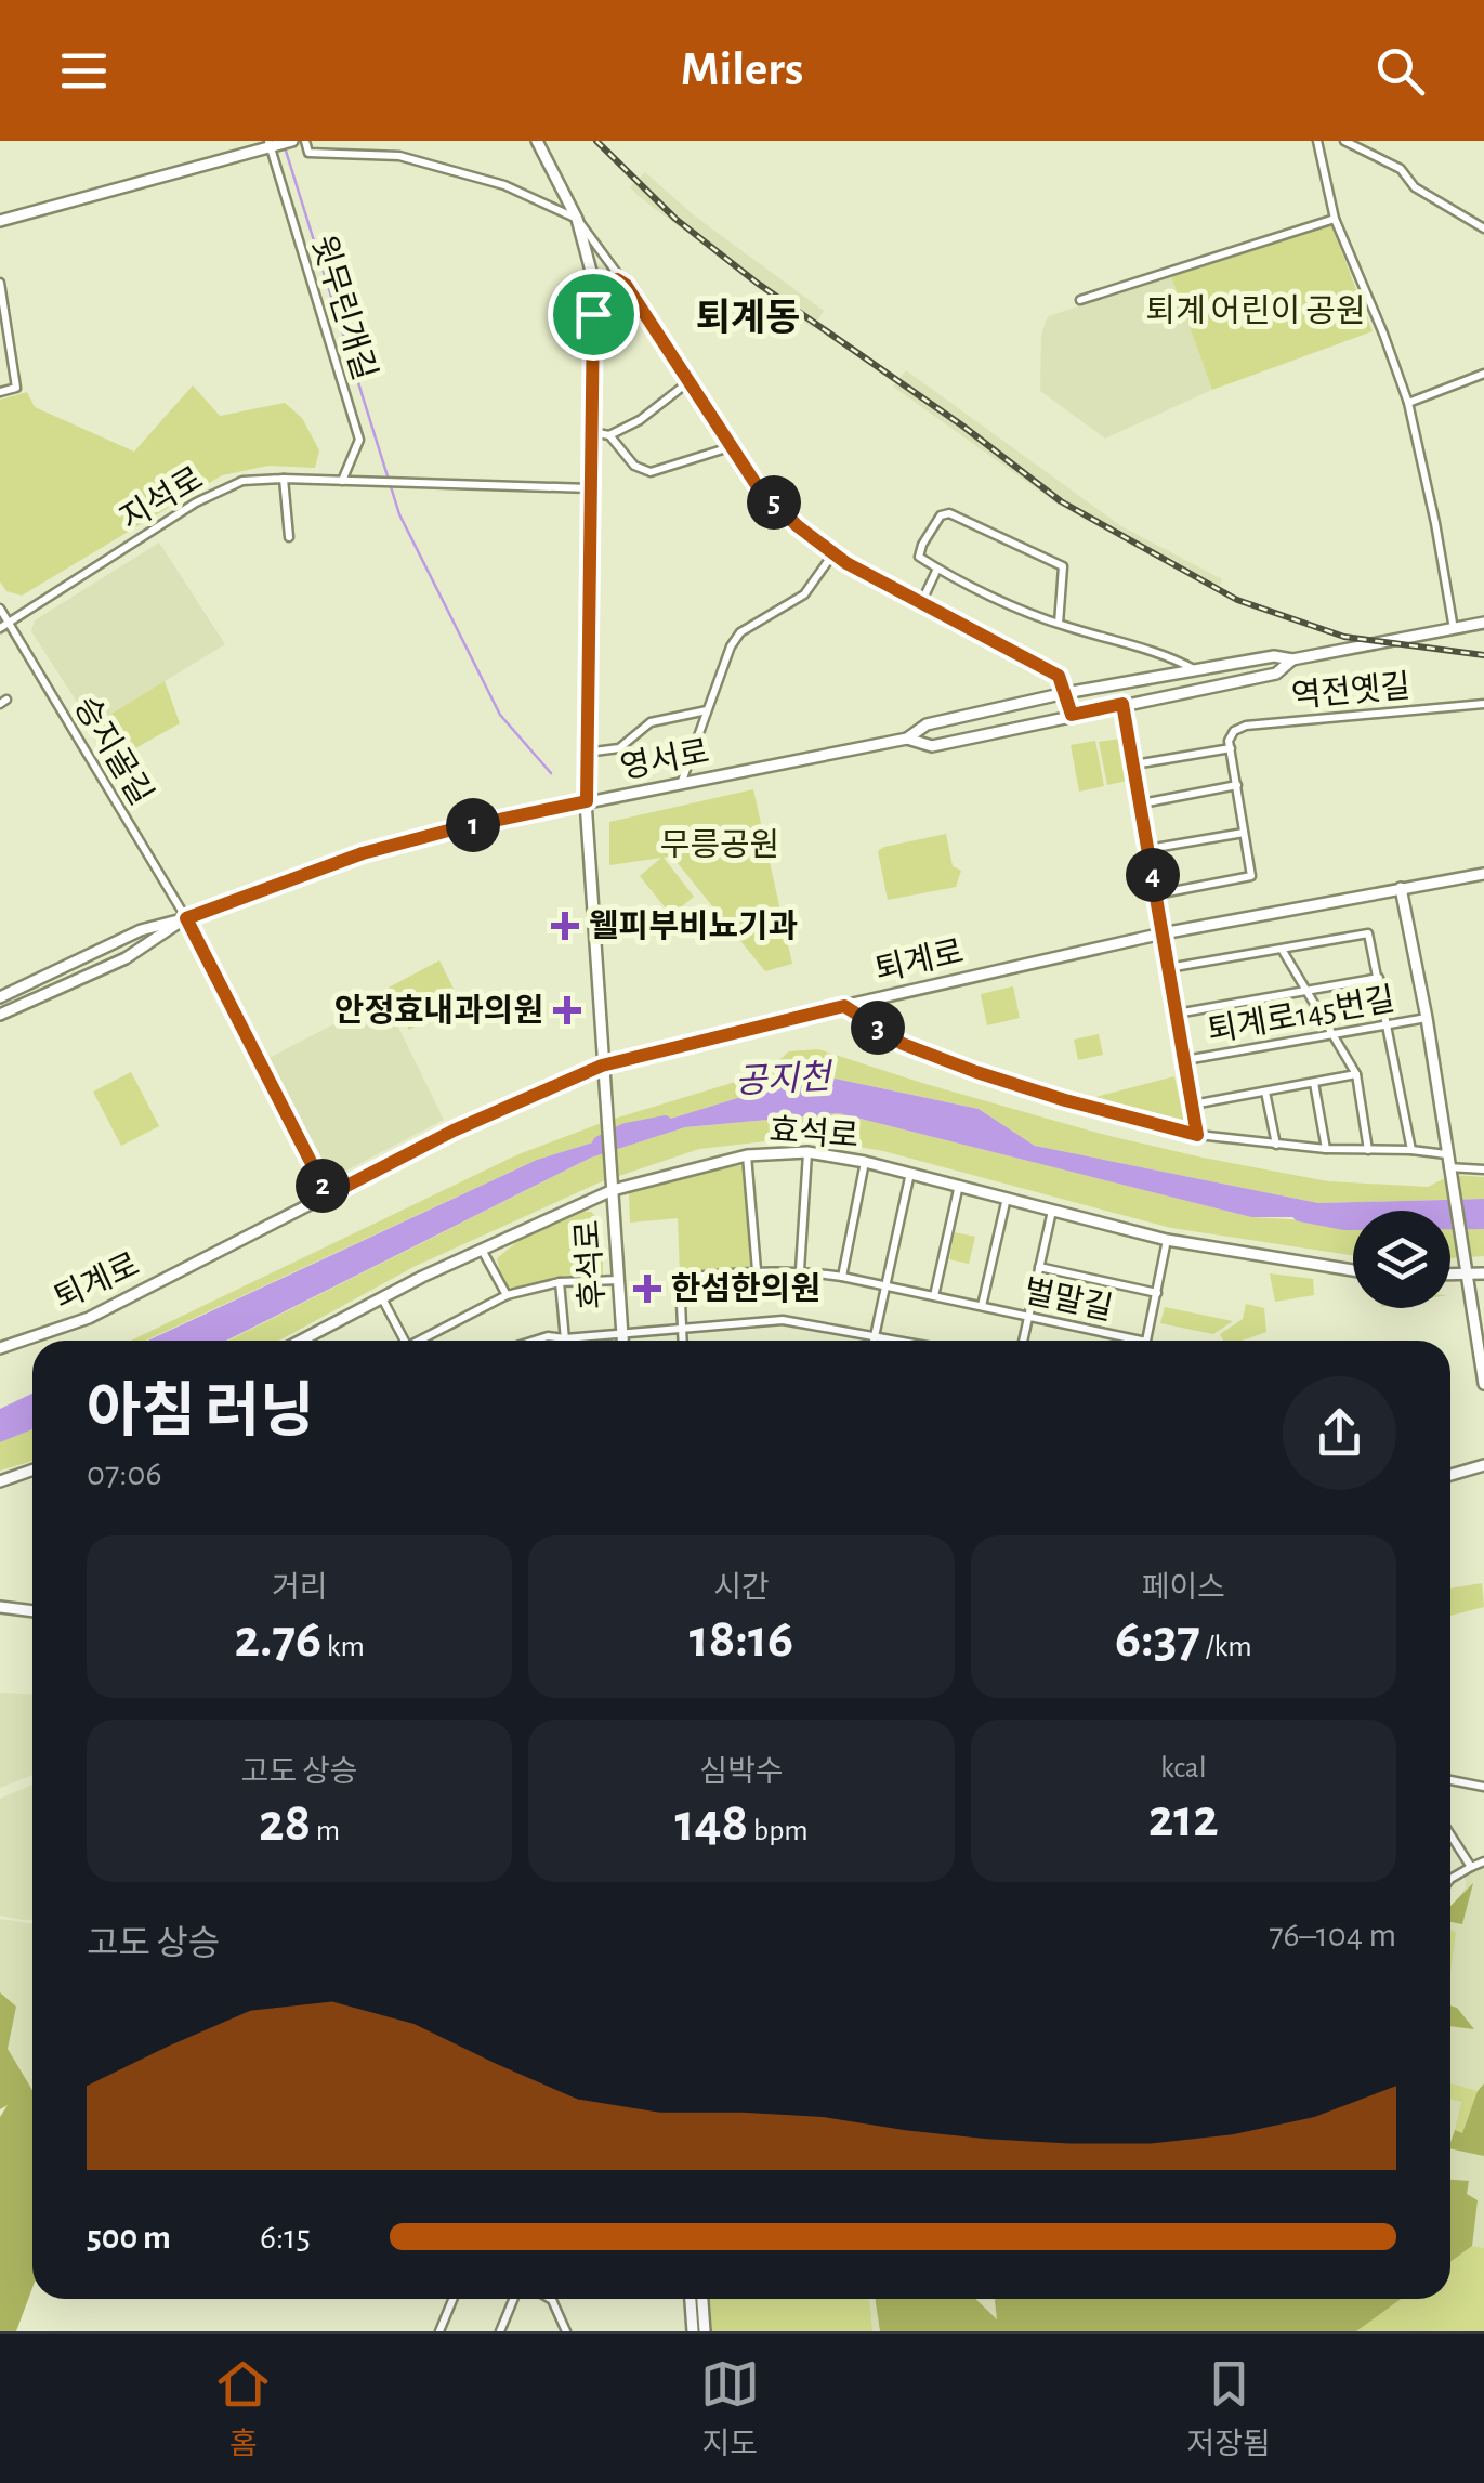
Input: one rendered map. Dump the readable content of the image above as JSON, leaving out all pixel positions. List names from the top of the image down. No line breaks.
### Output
{"streets":{"street":["윗무린개길","지석로","역전옛길","승지골길","영서로","퇴계로","퇴계로145번길","효석로","후석로","벌말길"]},"crossings":[["윗무린개길","지석로"],["지석로","승지골길"],["역전옛길","퇴계로145번길"],["승지골길","영서로"],["영서로","퇴계로145번길"],["퇴계로","퇴계로145번길"],["퇴계로","후석로"],["효석로","후석로"],["효석로","벌말길"]],"districts":["퇴계동"],"water":["공지천"],"parks":["퇴계 어린이 공원","무릉공원"],"places":{"health":["웰피부비뇨기과","안정효내과의원","한섬한의원"]},"page":{"header":"Milers","pins":["5","1","4","3","2"],"heading":["아침 러닝","07:06"],"stats":[["거리","2.76 km"],["시간","18:16"],["페이스","6:37 /km"],["고도 상승","28 m"],["심박수","148 bpm"],["kcal","212"]],"chart":["고도 상승","76–104 m"],"list":[{"name":"500 m","note":"6:15"}],"tabs":["홈","지도","저장됨"]}}
